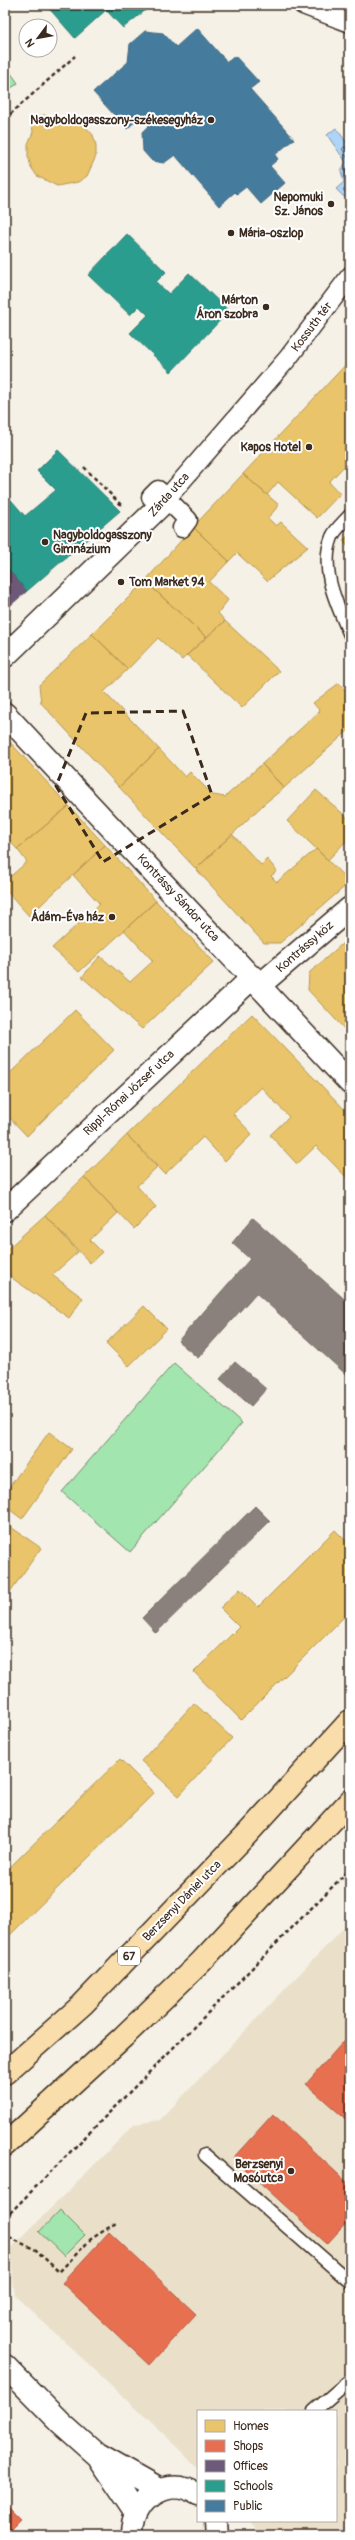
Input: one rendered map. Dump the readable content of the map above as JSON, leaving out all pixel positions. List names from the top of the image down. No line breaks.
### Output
{"streets":{"main road":["Berzsenyi Dániel utca","67"],"street":["Kossuth tér","Zárda utca","Kontrássy Sándor utca","Kontrássy köz","Rippl-Rónai József utca"]},"crossings":[["Kossuth tér","Zárda utca"],["Kontrássy Sándor utca","Kontrássy köz"],["Kontrássy Sándor utca","Rippl-Rónai József utca"],["Kontrássy köz","Rippl-Rónai József utca"]],"places":["Nagyboldogasszony-székesegyház","Nepomuki Sz. János","Mária-oszlop","Márton Áron szobra","Kapos Hotel","Nagyboldogasszony Gimnázium","Tom Market 94","Ádám-Éva ház","Berzsenyi Mosóutca"],"legend":["Homes","Shops","Offices","Schools","Public"],"north":"bottom left"}
